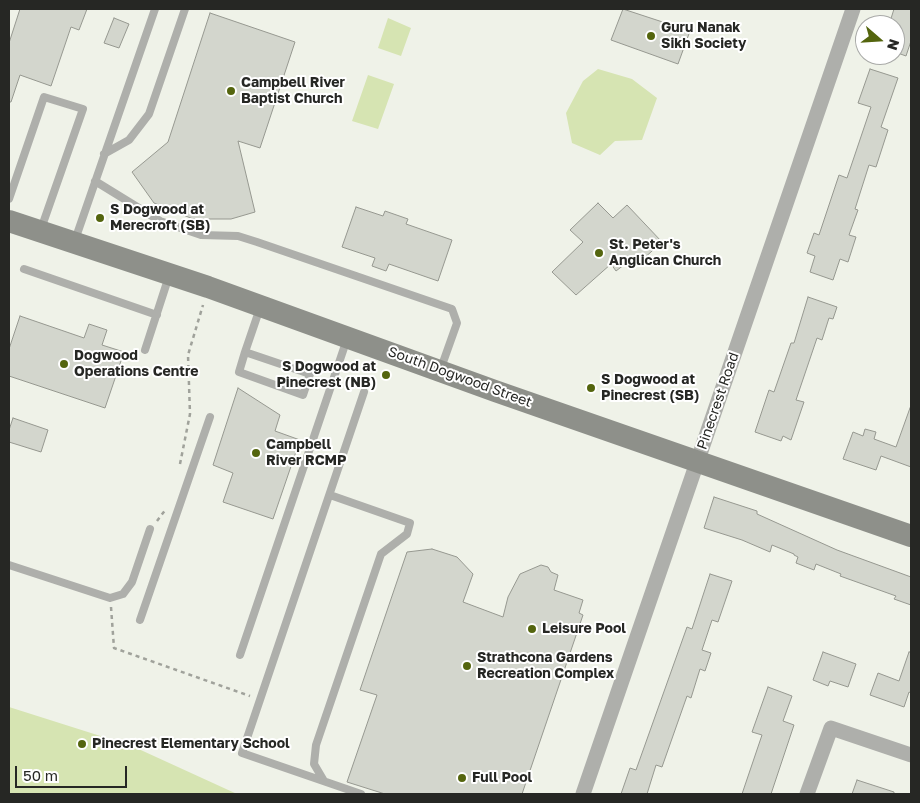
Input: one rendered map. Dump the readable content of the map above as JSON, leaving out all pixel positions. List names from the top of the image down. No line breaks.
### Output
{"streets":{"main road":["South Dogwood Street"],"street":["Pinecrest Road"]},"crossings":[["South Dogwood Street","Pinecrest Road"]],"places":["Guru Nanak Sikh Society","Campbell River Baptist Church","S Dogwood at Merecroft (SB)","St. Peter's Anglican Church","Dogwood Operations Centre","S Dogwood at Pinecrest (NB)","S Dogwood at Pinecrest (SB)","Campbell River RCMP","Leisure Pool","Strathcona Gardens Recreation Complex","Pinecrest Elementary School","Full Pool"],"scale_bar":"50 m","north":"right"}
